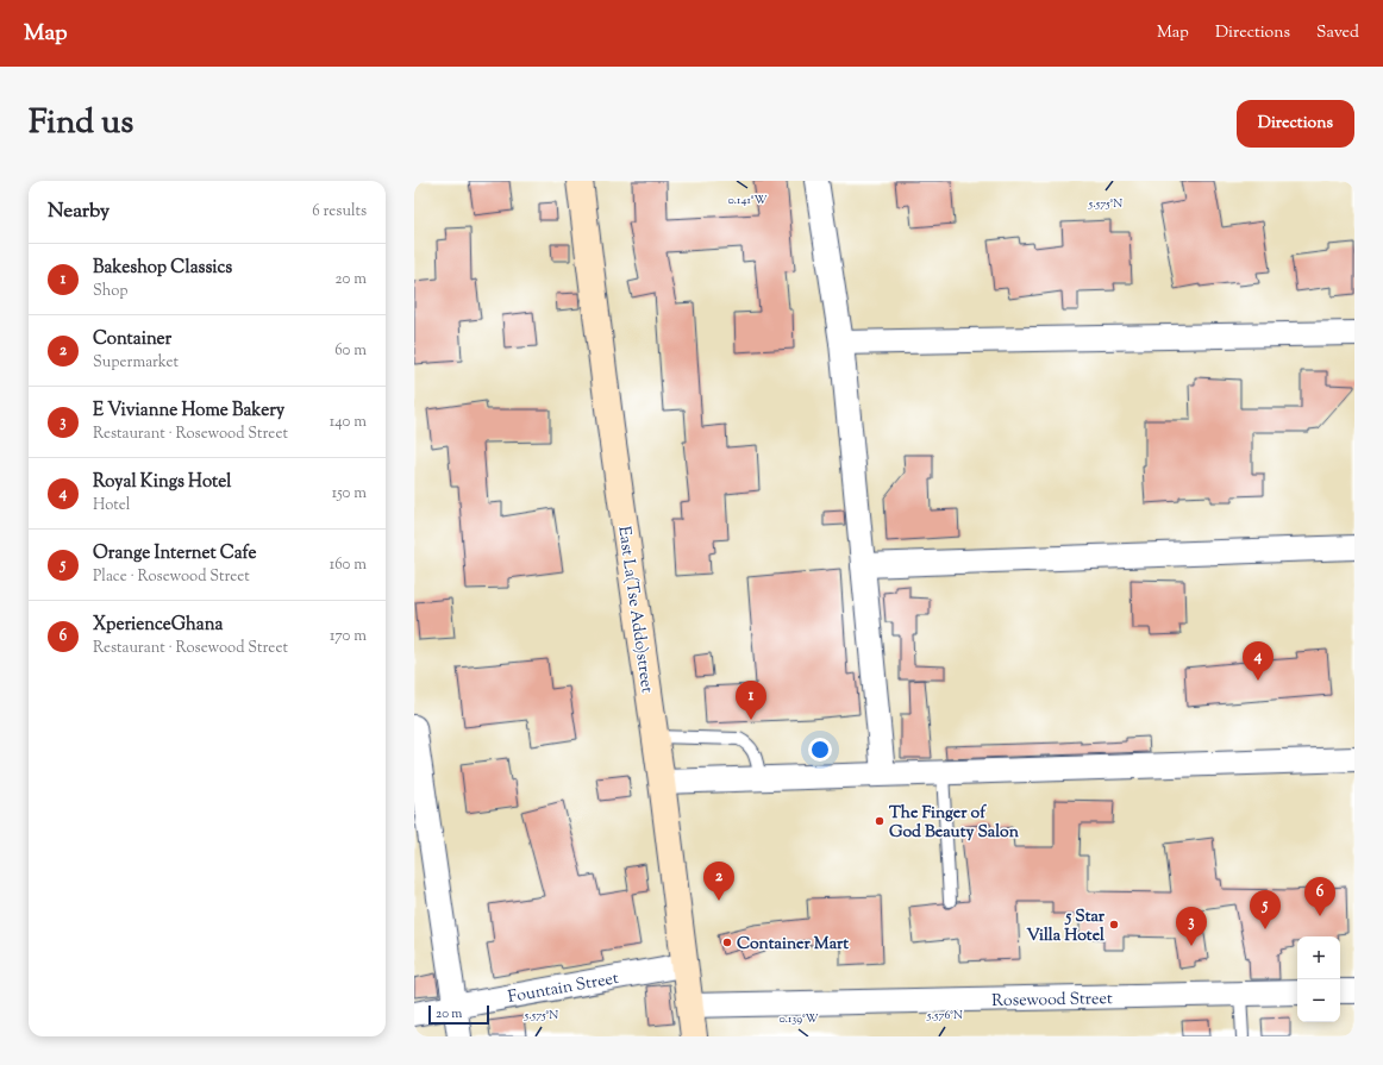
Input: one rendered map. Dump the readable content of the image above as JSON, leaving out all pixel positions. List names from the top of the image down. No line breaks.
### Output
{"streets":{"street":["East La(Tse Addo)street","Fountain Street","Rosewood Street"]},"crossings":[["East La(Tse Addo)street","Fountain Street"],["East La(Tse Addo)street","Rosewood Street"]],"places":["The Finger of God Beauty Salon","5 Star Villa Hotel","Container Mart"],"scale_bar":"20 m","page":{"header":"Map","nav":["Map","Directions","Saved"],"title":"Find us","buttons":"Directions","heading":["Nearby","6 results"],"list":[{"mark":"1","name":"Bakeshop Classics","note":"Shop","value":"20 m"},{"mark":"2","name":"Container","note":"Supermarket","value":"60 m"},{"mark":"3","name":"E Vivianne Home Bakery","note":"Restaurant · Rosewood Street","value":"140 m"},{"mark":"4","name":"Royal Kings Hotel","note":"Hotel","value":"150 m"},{"mark":"5","name":"Orange Internet Cafe","note":"Place · Rosewood Street","value":"160 m"},{"mark":"6","name":"XperienceGhana","note":"Restaurant · Rosewood Street","value":"170 m"}],"pins":["4","1","2","6","5","3"],"map_buttons":["+","−"],"scale":"20 m"},"coordinates":["0.141°W","5.575°N","5.576°N","0.139°W"]}
